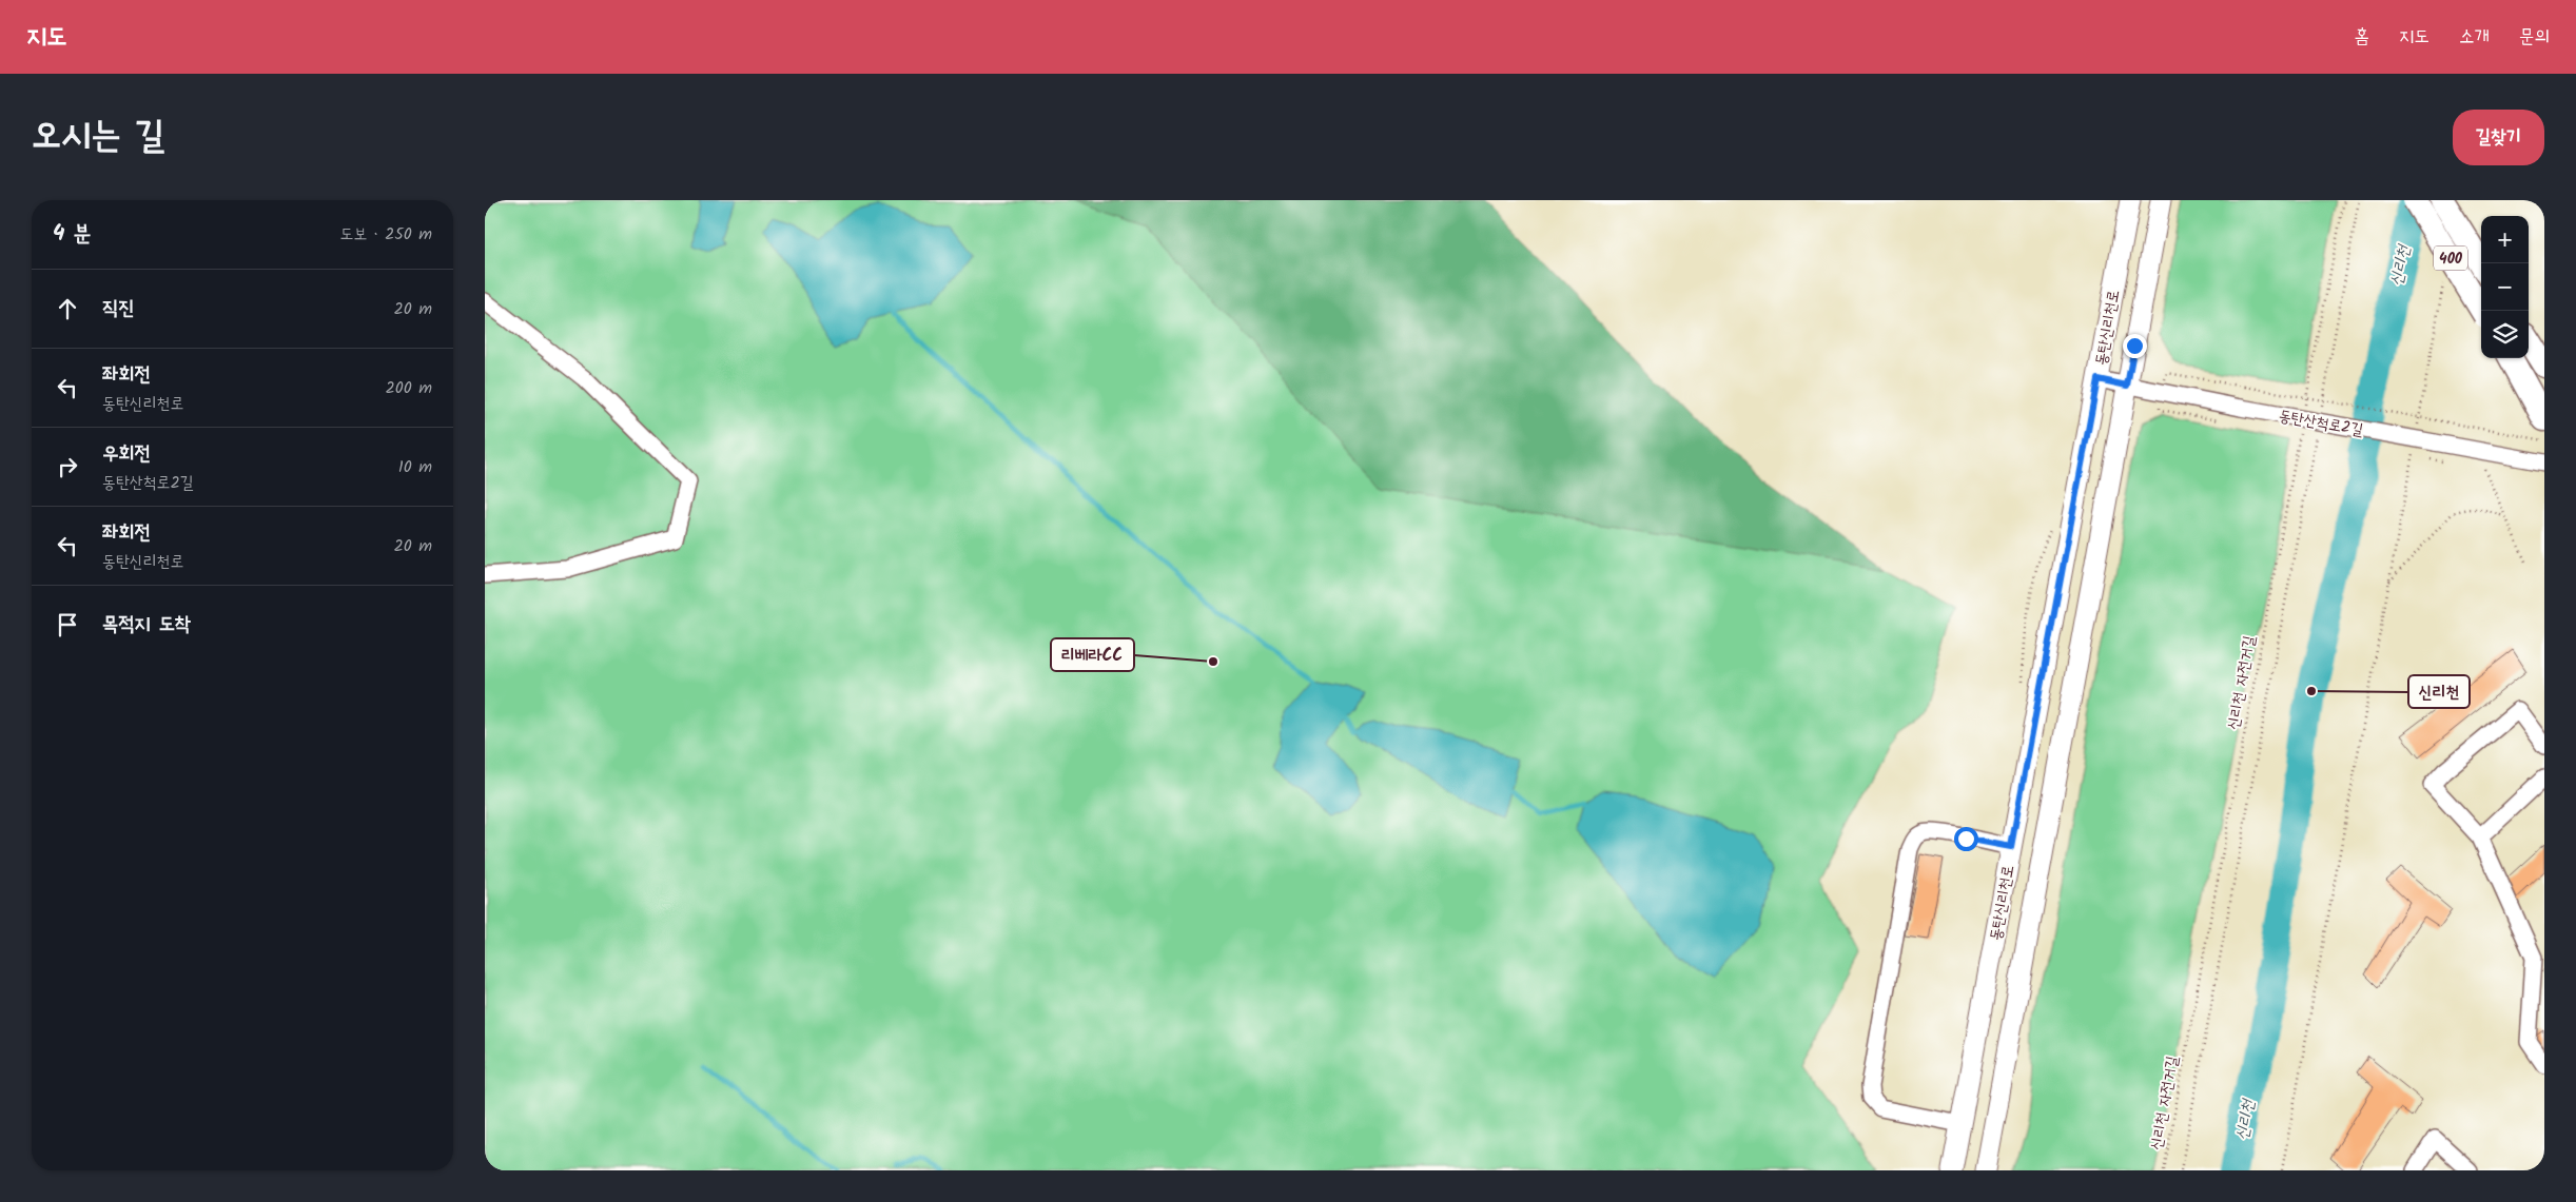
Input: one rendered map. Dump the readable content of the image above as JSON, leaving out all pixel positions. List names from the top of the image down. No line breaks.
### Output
{"streets":{"highway":["400"],"main road":["동탄신리천로"],"street":["동탄산척로2길"],"path":["신리천 자전거길"]},"crossings":[["동탄신리천로","동탄산척로2길"]],"water":["신리천"],"places":["리베라CC","신리천"],"page":{"header":"지도","nav":["홈","지도","소개","문의"],"title":"오시는 길","buttons":"길찾기","heading":["4 분","도보 · 250 m"],"map_buttons":["+","−"],"list":[["직진","20 m"],["좌회전","동탄신리천로","200 m"],["우회전","동탄산척로2길","10 m"],["좌회전","동탄신리천로","20 m"],"목적지 도착"]}}
